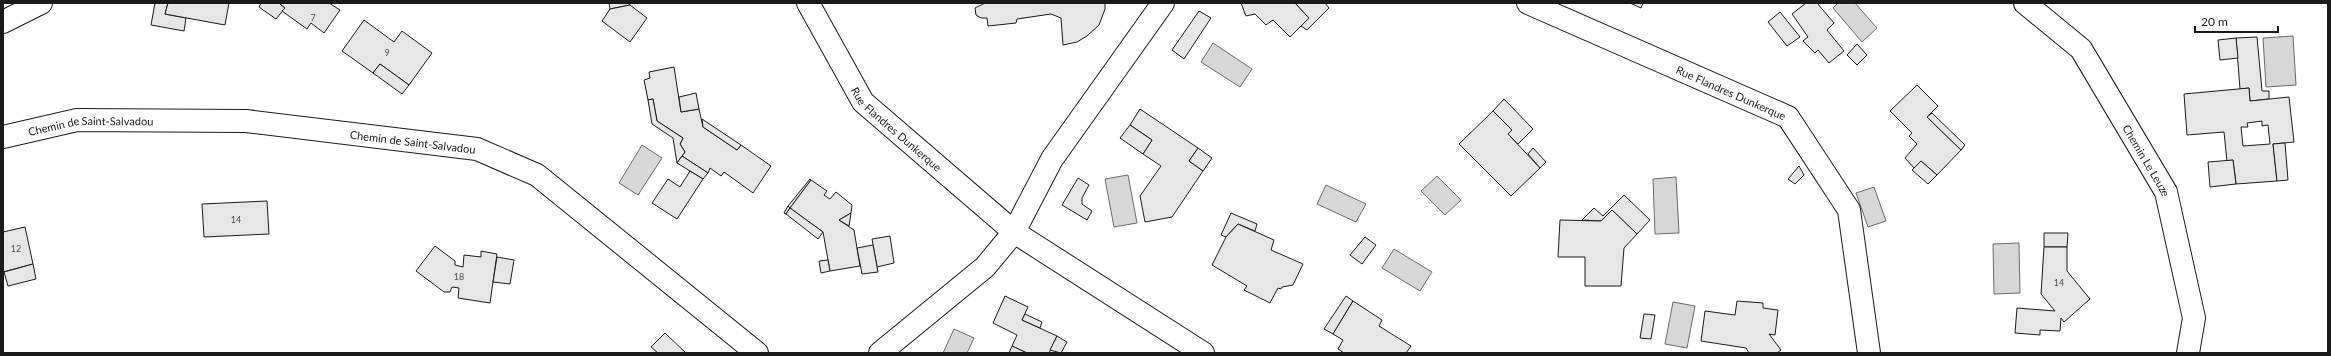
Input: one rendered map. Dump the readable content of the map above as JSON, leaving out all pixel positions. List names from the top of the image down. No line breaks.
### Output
{"streets":{"street":["Rue Flandres Dunkerque","Chemin de Saint-Salvadou","Chemin Le Leuze"]},"house_numbers":["7","9","14","12","18","14"],"scale_bar":"20 m"}
